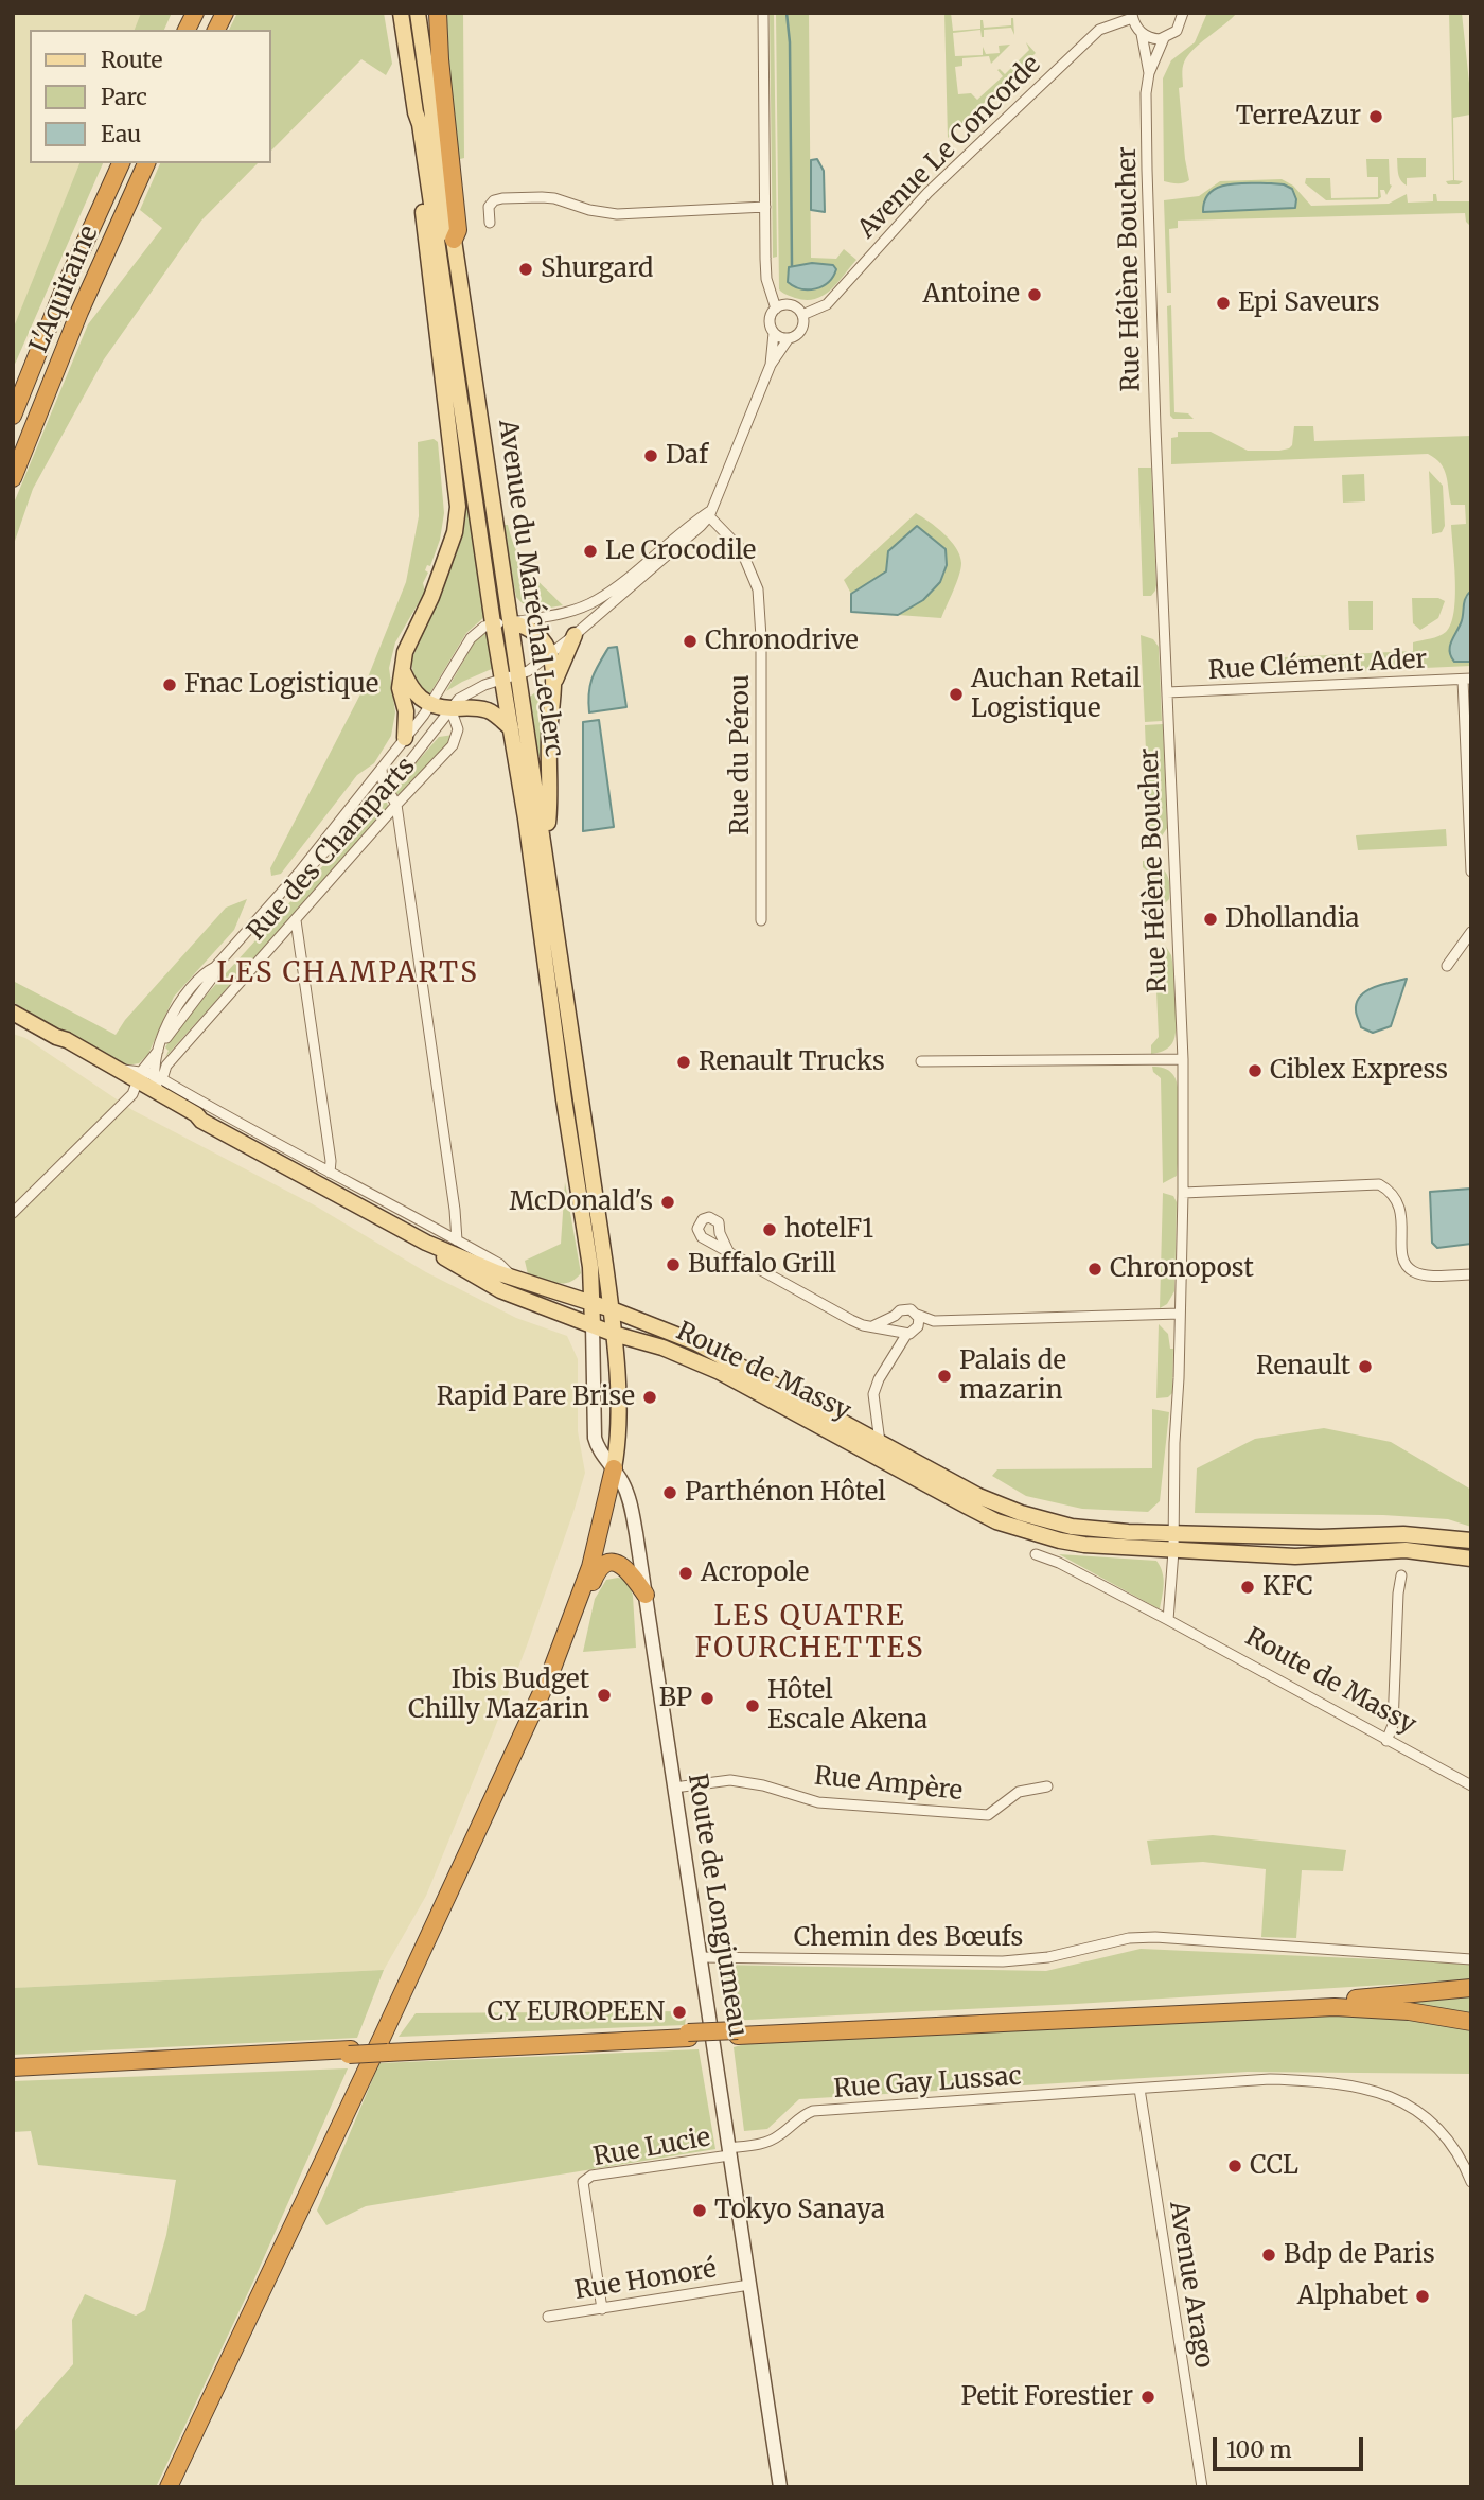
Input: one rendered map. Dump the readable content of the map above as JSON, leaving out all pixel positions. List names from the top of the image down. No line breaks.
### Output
{"streets":{"highway":["L'Aquitaine"],"main road":["Avenue du Maréchal Leclerc","Route de Massy"],"street":["Avenue Le Concorde","Rue Hélène Boucher","Rue Clément Ader","Rue du Pérou","Rue des Champarts","Rue Ampère","Route de Longjumeau","Chemin des Bœufs","Rue Gay Lussac","Rue Lucie","Rue Honoré","Avenue Arago"]},"crossings":[["Avenue Le Concorde","Rue Hélène Boucher"],["Rue Hélène Boucher","Rue Clément Ader"],["Rue Hélène Boucher","Route de Massy"],["Avenue du Maréchal Leclerc","Rue des Champarts"],["Rue des Champarts","Route de Massy"],["Route de Massy","Route de Longjumeau"],["Rue Ampère","Route de Longjumeau"],["Route de Longjumeau","Chemin des Bœufs"],["Route de Longjumeau","Rue Gay Lussac"],["Route de Longjumeau","Rue Lucie"],["Route de Longjumeau","Rue Honoré"],["Rue Gay Lussac","Rue Lucie"],["Rue Gay Lussac","Avenue Arago"],["Rue Lucie","Rue Honoré"]],"districts":["LES CHAMPARTS","LES QUATRE FOURCHETTES"],"places":["TerreAzur","Shurgard","Antoine","Epi Saveurs","Daf","Le Crocodile","Chronodrive","Fnac Logistique","Auchan Retail Logistique","Dhollandia","Renault Trucks","Ciblex Express","McDonald's","hotelF1","Buffalo Grill","Chronopost","Renault","Palais de mazarin","Rapid Pare Brise","Parthénon Hôtel","Acropole","KFC","Ibis Budget Chilly Mazarin","BP","Hôtel Escale Akena","CY EUROPEEN","CCL","Tokyo Sanaya","Bdp de Paris","Alphabet","Petit Forestier"],"legend":["Route","Parc","Eau"],"scale_bar":"100 m"}
